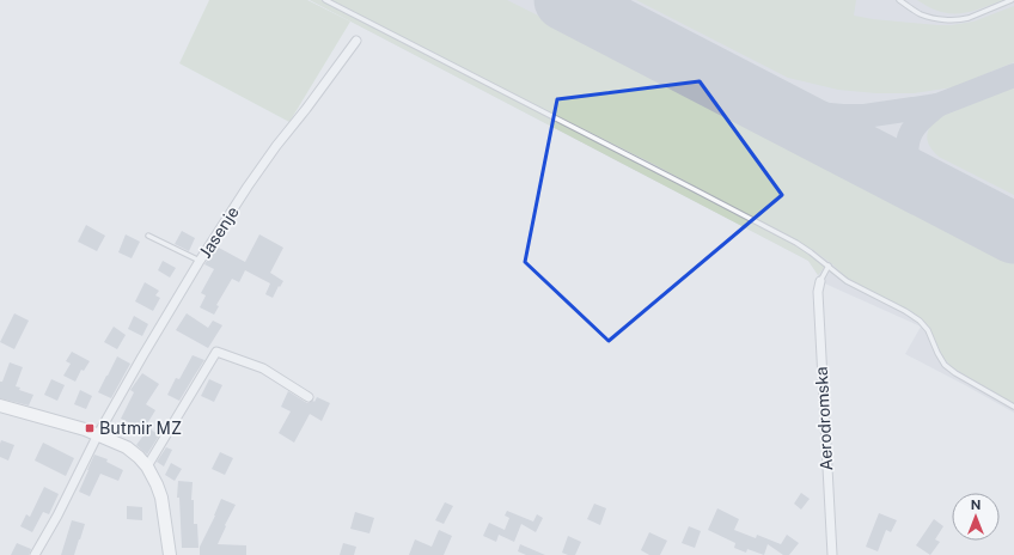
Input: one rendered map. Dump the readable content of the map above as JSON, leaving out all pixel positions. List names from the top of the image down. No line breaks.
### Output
{"streets":{"street":["Jasenje","Aerodromska"]},"places":{"transit":["Butmir MZ"]},"north":"top"}
